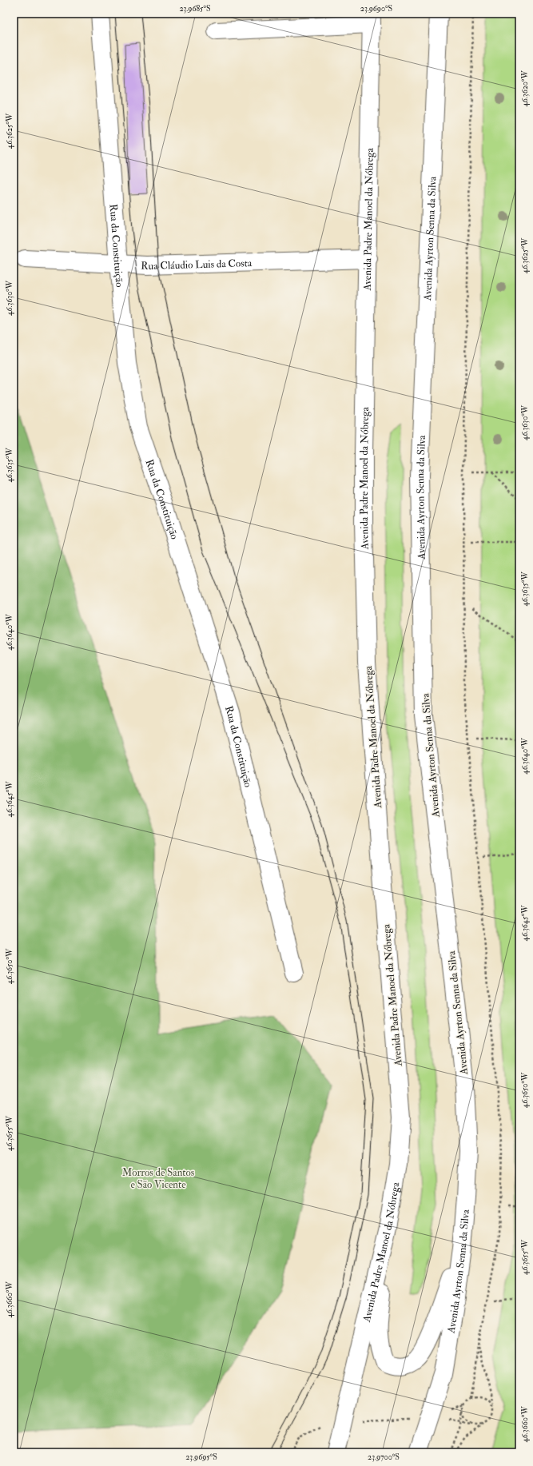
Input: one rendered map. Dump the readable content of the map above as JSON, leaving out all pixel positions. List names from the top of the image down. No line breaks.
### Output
{"streets":{"main road":["Avenida Padre Manoel da Nóbrega","Avenida Ayrton Senna da Silva","Rua da Constituição","Rua Cláudio Luis da Costa"]},"crossings":[["Avenida Padre Manoel da Nóbrega","Rua Cláudio Luis da Costa"],["Rua da Constituição","Rua Cláudio Luis da Costa"]],"parks":["Morros de Santos e São Vicente"],"coordinates":["23.9685°S","23.9690°S","46.3620°W","46.3625°W","46.3630°W","46.3635°W","46.3640°W","46.3645°W","46.3650°W","46.3655°W","46.3660°W","23.9695°S","23.9700°S"]}
